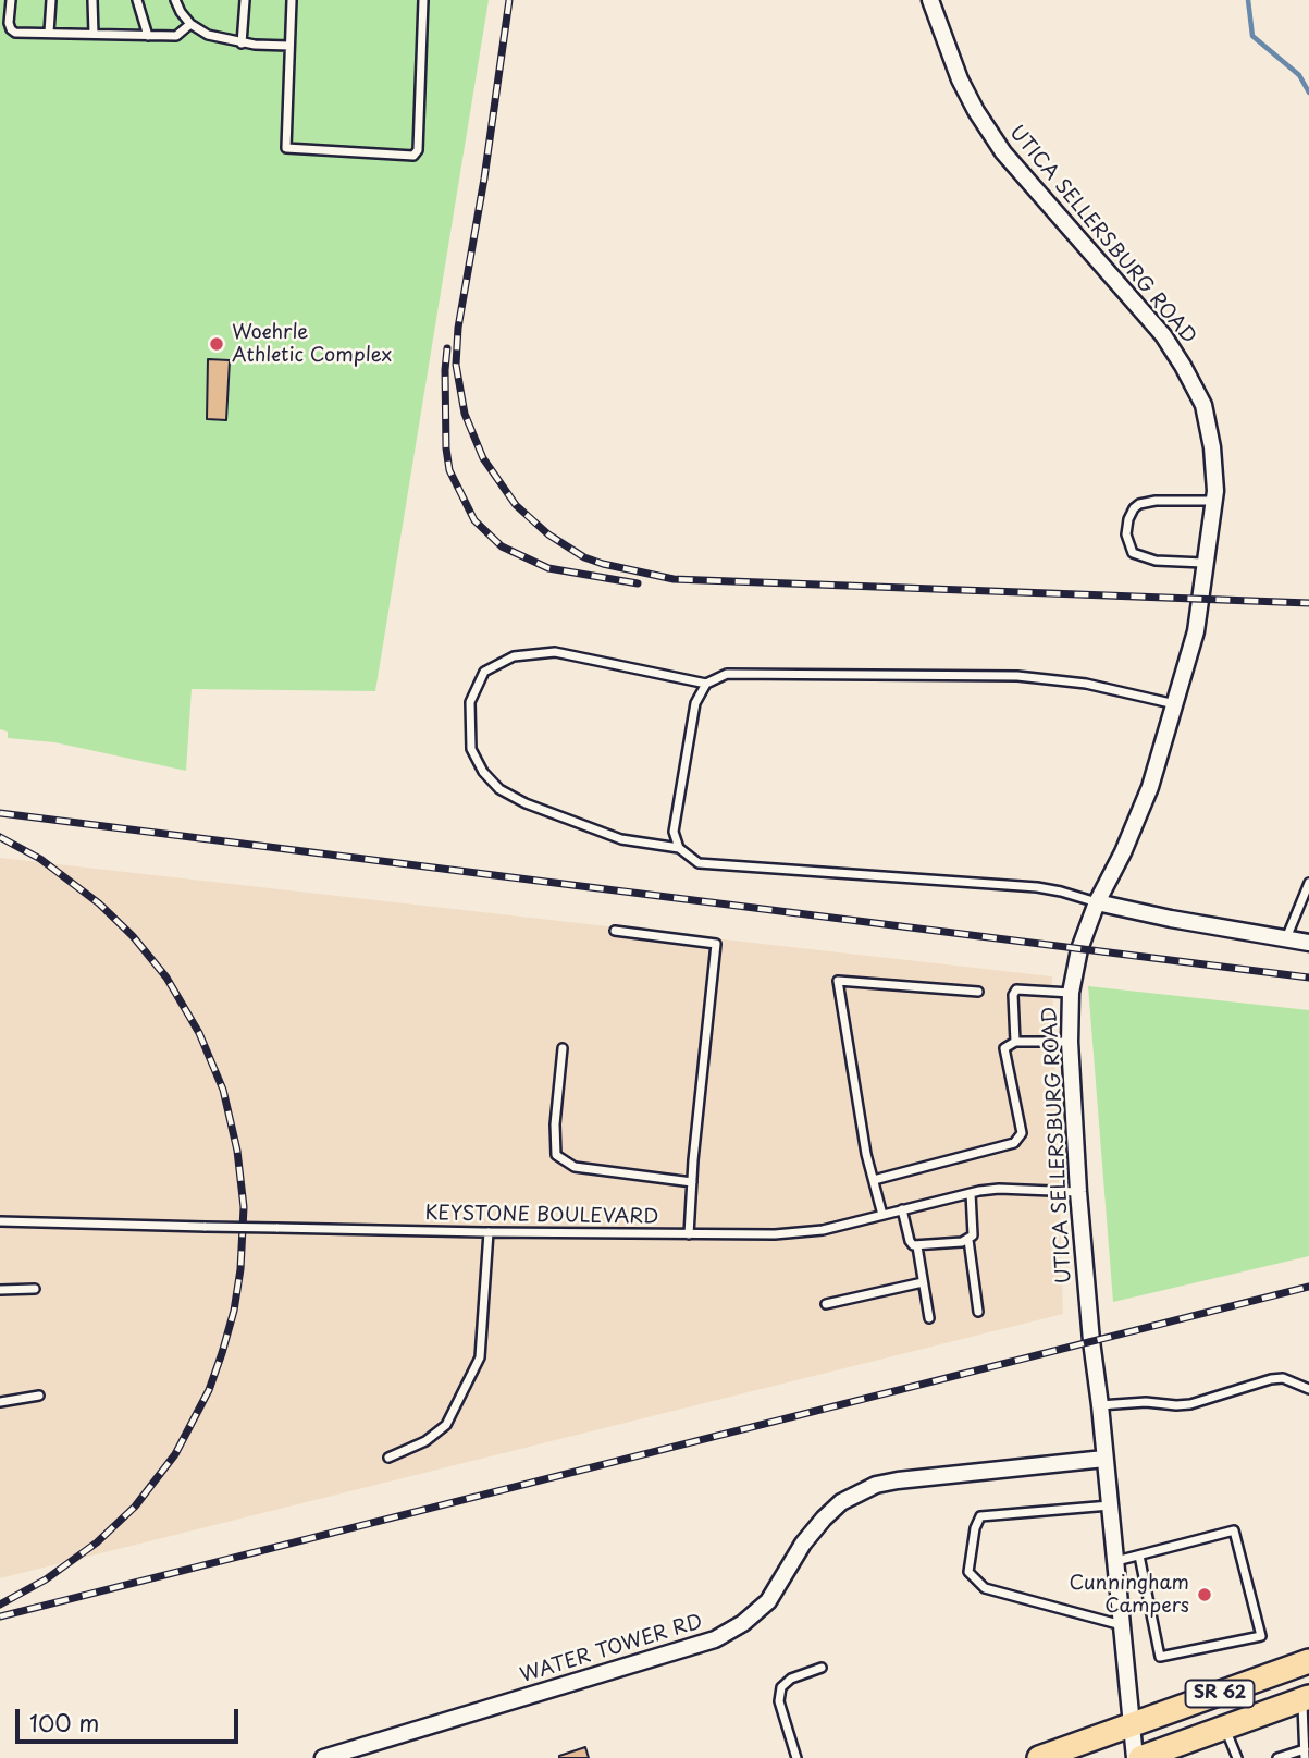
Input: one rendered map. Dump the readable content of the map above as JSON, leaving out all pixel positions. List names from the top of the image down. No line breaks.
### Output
{"streets":{"main road":["SR 62"],"street":["UTICA SELLERSBURG ROAD","WATER TOWER RD"],"lane":["KEYSTONE BOULEVARD"]},"crossings":[["UTICA SELLERSBURG ROAD","KEYSTONE BOULEVARD"],["UTICA SELLERSBURG ROAD","WATER TOWER RD"],["UTICA SELLERSBURG ROAD","SR 62"]],"places":["Woehrle Athletic Complex","Cunningham Campers"],"scale_bar":"100 m"}
